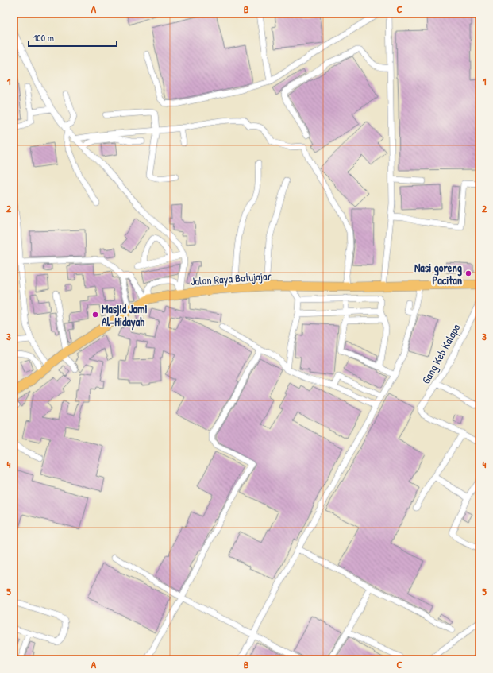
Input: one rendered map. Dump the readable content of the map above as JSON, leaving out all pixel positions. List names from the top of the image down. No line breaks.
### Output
{"streets":{"highway":["Jalan Raya Batujajar"],"street":["Gang Keb Kalapa"]},"places":["Nasi goreng Pacitan","Masjid Jami Al-Hidayah"],"scale_bar":"100 m","grid":{"columns":["A","B","C"],"rows":["1","2","3","4","5"]}}
